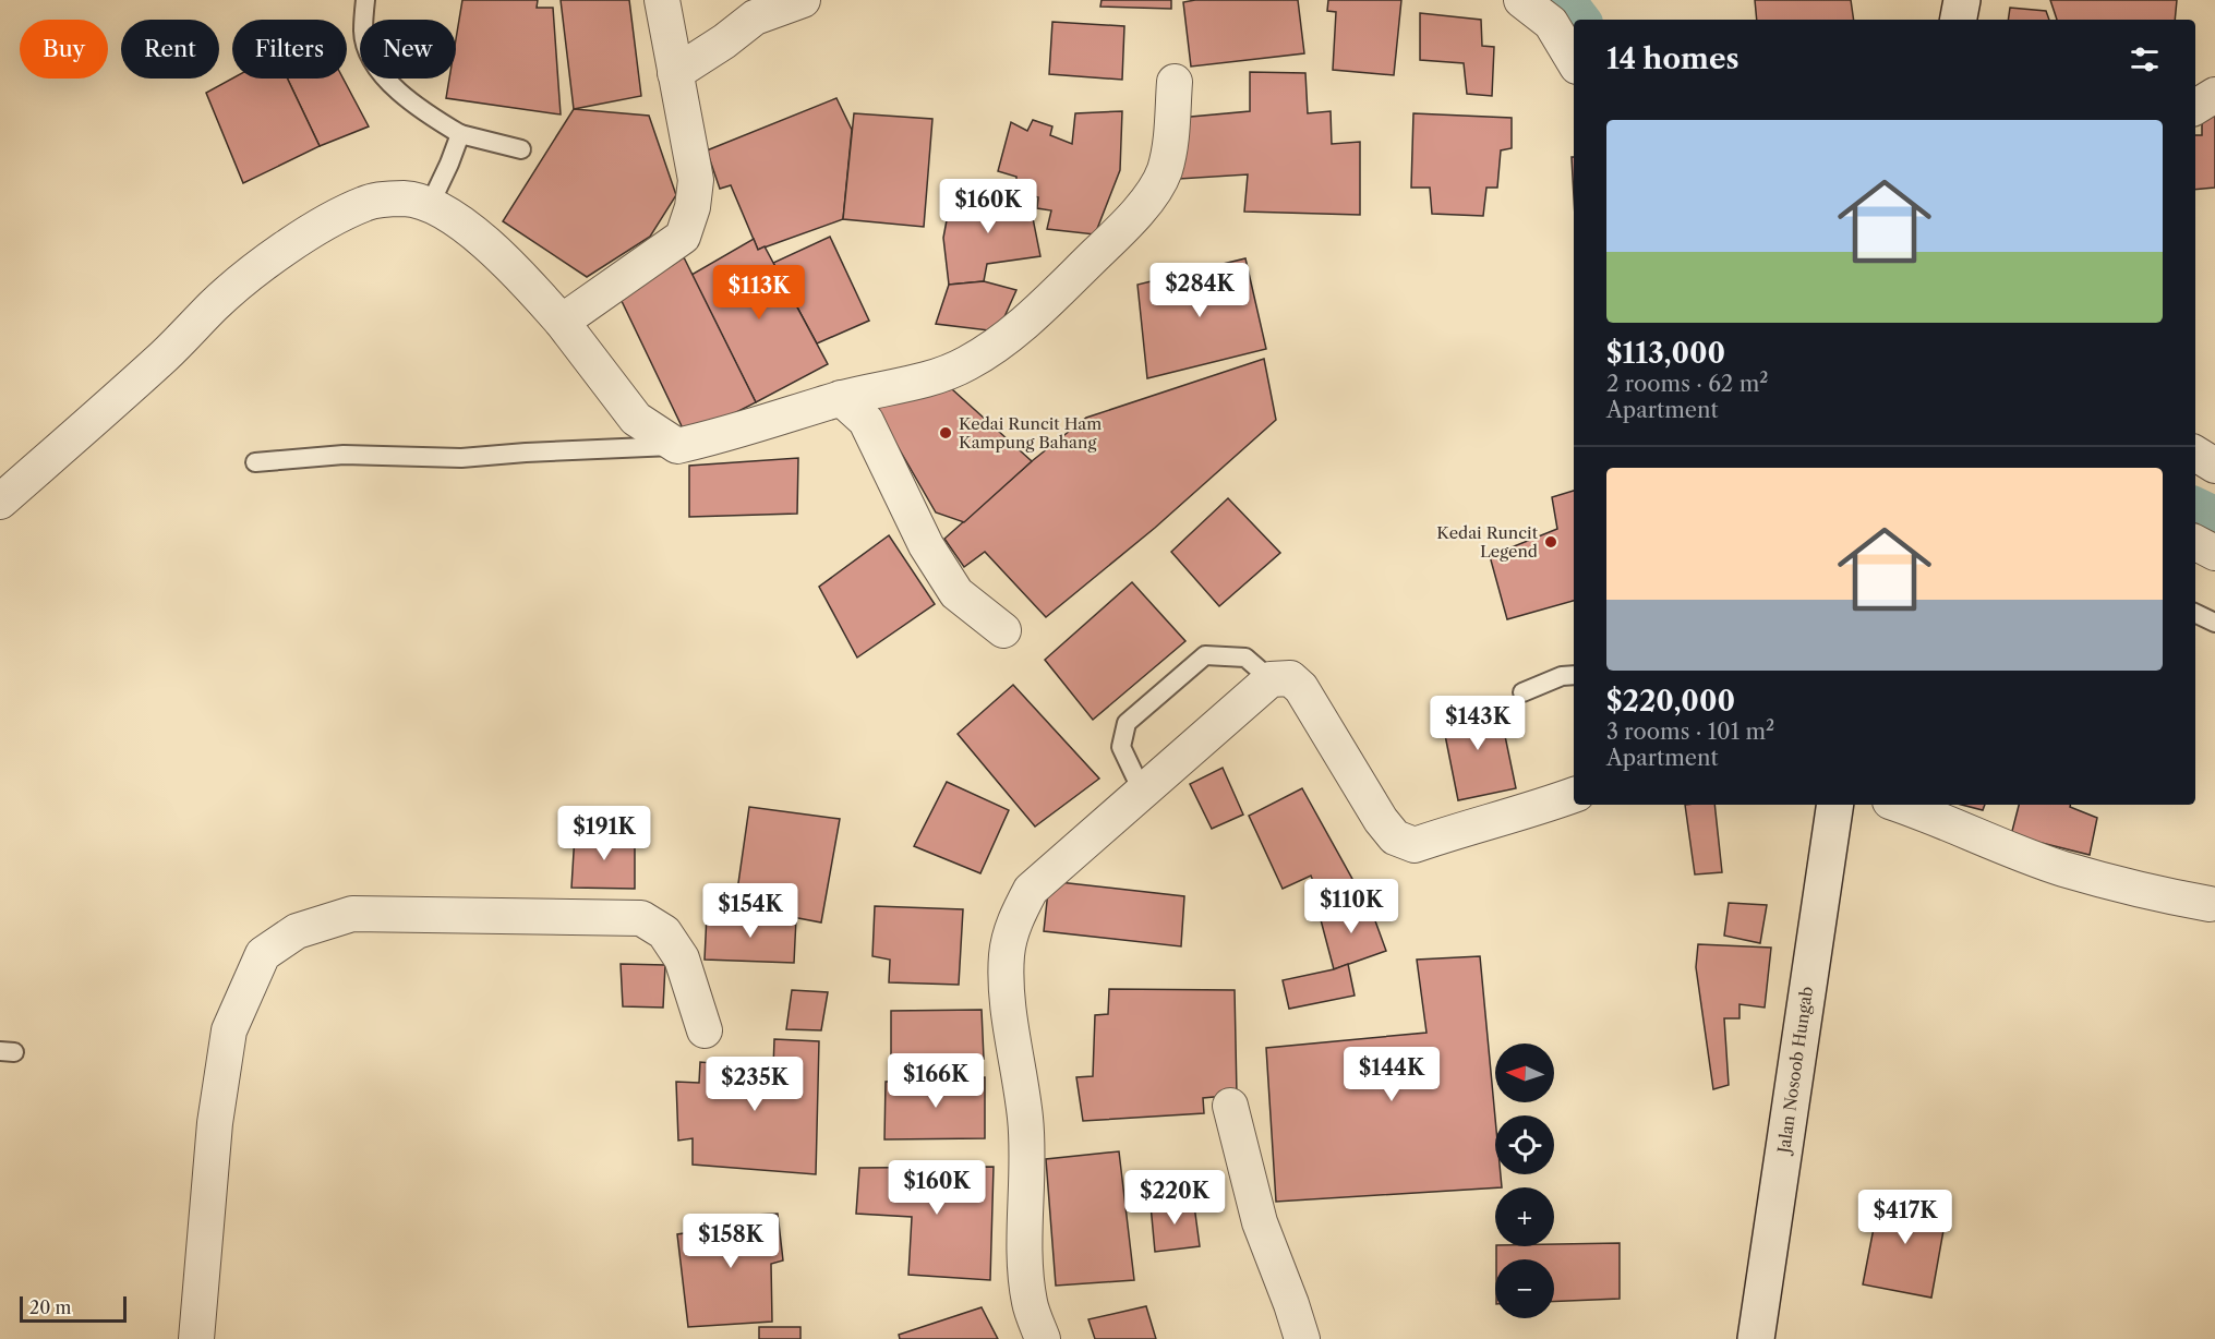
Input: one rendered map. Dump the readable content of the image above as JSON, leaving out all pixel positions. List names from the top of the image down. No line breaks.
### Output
{"streets":{"main road":["Jalan Nosoob Hungab"]},"places":["Kedai Runcit Ham Kampung Bahang","Kedai Runcit Legend"],"scale_bar":"20 m","north":"left","page":{"chip":["Buy","Rent","Filters","New"],"heading":"14 homes","list":[{"name":"$113,000","note":"2 rooms · 62 m² · Apartment"},{"name":"$220,000","note":"3 rooms · 101 m² · Apartment"}],"price":["$160K","$284K","$113K","$143K","$191K","$110K","$154K","$144K","$166K","$235K","$160K","$220K","$417K","$158K"],"map_buttons":["+","−"],"scale":"20 m"}}
